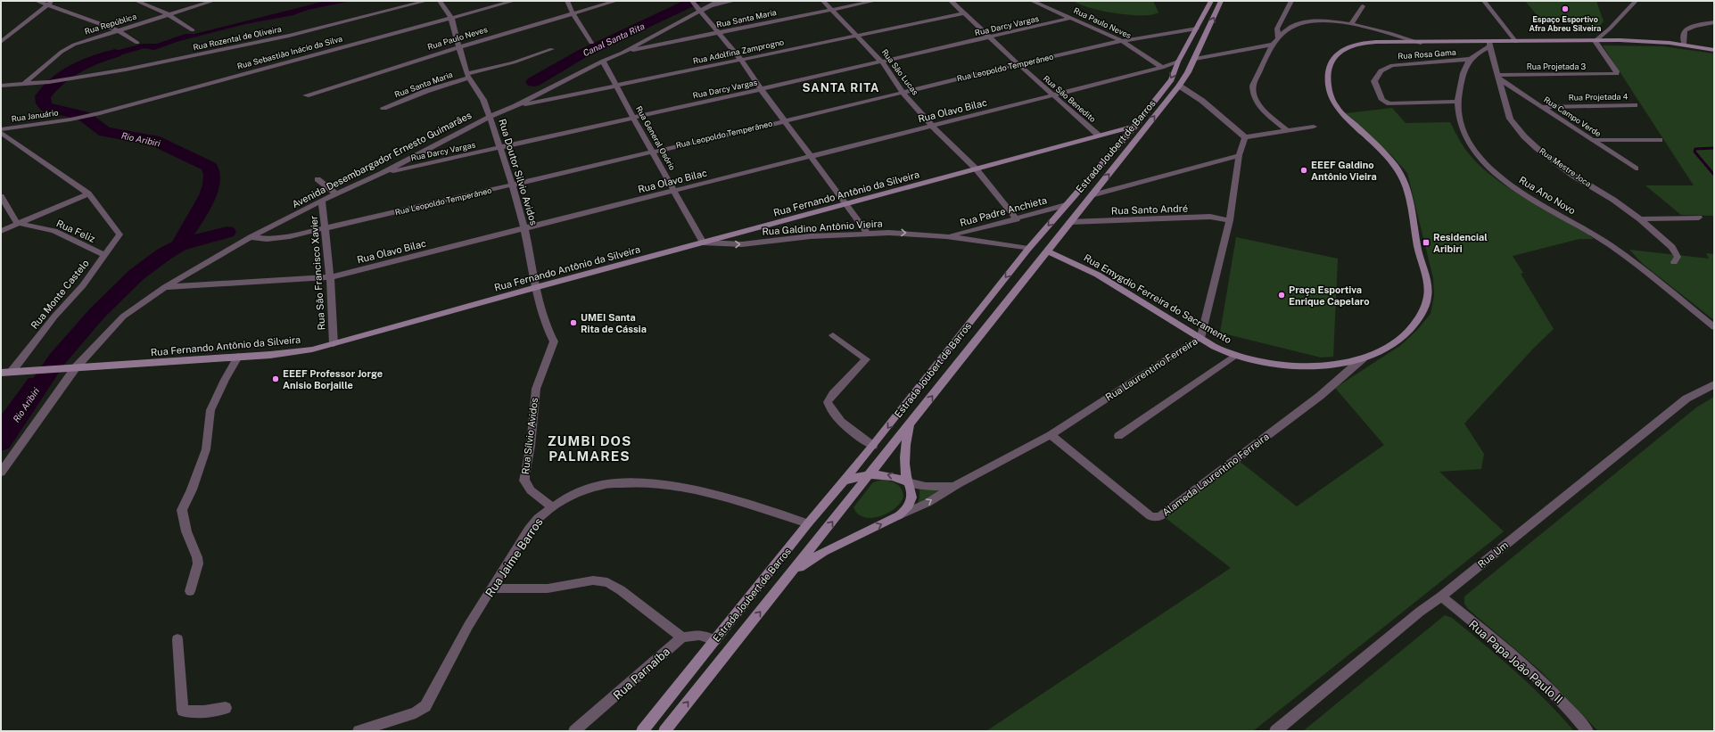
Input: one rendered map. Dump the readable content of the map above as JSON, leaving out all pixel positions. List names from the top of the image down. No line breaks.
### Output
{"streets":{"main road":["Estrada Joubert de Barros","Rua Fernando Antônio da Silveira","Rua Emygdio Ferreira do Sacramento"],"street":["Rua Santa Maria","Rua Paulo Neves","Rua República","Rua Darcy Vargas","Rua Rozental de Oliveira","Rua Adolfina Zamprogno","Rua Sebastião Inácio da Silva","Rua Rosa Gama","Rua Projetada 3","Rua Leopoldo Temperâneo","Rua São Lucas","Rua Projetada 4","Rua São Benedito","Rua Olavo Bilac","Rua Januário","Rua Campo Verde","Rua General Osório","Avenida Desembargador Ernesto Guimarães","Rua Mestre Joca","Rua Doutor Silvio Avidos","Rua Ano Novo","Rua Santo André","Rua Padre Anchieta","Rua Galdino Antônio Vieira","Rua Feliz","Rua São Francisco Xavier","Rua Monte Castelo","Rua Laurentino Ferreira","Rua Sílvio Avidos","Alameda Laurentino Ferreira","Rua Um","Rua Jaime Barros","Rua Papa João Paulo II","Rua Parnaíba"]},"crossings":[["Rua Santa Maria","Rua São Lucas"],["Rua Santa Maria","Avenida Desembargador Ernesto Guimarães"],["Rua Santa Maria","Rua Doutor Silvio Avidos"],["Rua Paulo Neves","Rua Darcy Vargas"],["Rua Paulo Neves","Rua Leopoldo Temperâneo"],["Rua Paulo Neves","Rua Olavo Bilac"],["Rua Paulo Neves","Rua Doutor Silvio Avidos"],["Rua República","Rua Rozental de Oliveira"],["Rua Darcy Vargas","Rua São Lucas"],["Rua Darcy Vargas","Rua São Benedito"],["Rua Darcy Vargas","Rua General Osório"],["Rua Darcy Vargas","Avenida Desembargador Ernesto Guimarães"],["Rua Darcy Vargas","Rua Doutor Silvio Avidos"],["Rua Adolfina Zamprogno","Rua São Lucas"],["Rua Adolfina Zamprogno","Rua São Benedito"],["Rua Adolfina Zamprogno","Rua General Osório"],["Rua Adolfina Zamprogno","Avenida Desembargador Ernesto Guimarães"],["Rua Sebastião Inácio da Silva","Rua Januário"],["Rua Sebastião Inácio da Silva","Rua Doutor Silvio Avidos"],["Rua Rosa Gama","Rua Ano Novo"],["Rua Projetada 3","Rua Campo Verde"],["Rua Projetada 3","Rua Mestre Joca"],["Rua Projetada 3","Rua Emygdio Ferreira do Sacramento"],["Rua Leopoldo Temperâneo","Rua São Lucas"],["Rua Leopoldo Temperâneo","Rua São Benedito"],["Rua Leopoldo Temperâneo","Rua General Osório"],["Rua Leopoldo Temperâneo","Estrada Joubert de Barros"],["Rua Leopoldo Temperâneo","Avenida Desembargador Ernesto Guimarães"],["Rua Leopoldo Temperâneo","Rua Doutor Silvio Avidos"],["Rua Leopoldo Temperâneo","Rua São Francisco Xavier"],["Rua São Lucas","Rua Olavo Bilac"],["Rua São Lucas","Rua Fernando Antônio da Silveira"],["Rua São Lucas","Rua Padre Anchieta"],["Rua Projetada 4","Rua Campo Verde"],["Rua São Benedito","Rua Olavo Bilac"],["Rua São Benedito","Rua Fernando Antônio da Silveira"],["Rua Olavo Bilac","Rua General Osório"],["Rua Olavo Bilac","Estrada Joubert de Barros"],["Rua Olavo Bilac","Avenida Desembargador Ernesto Guimarães"],["Rua Olavo Bilac","Rua Doutor Silvio Avidos"],["Rua Olavo Bilac","Rua São Francisco Xavier"],["Rua Campo Verde","Rua Mestre Joca"],["Rua General Osório","Avenida Desembargador Ernesto Guimarães"],["Rua General Osório","Rua Fernando Antônio da Silveira"],["Rua General Osório","Rua Galdino Antônio Vieira"],["Estrada Joubert de Barros","Rua Fernando Antônio da Silveira"],["Estrada Joubert de Barros","Rua Santo André"],["Estrada Joubert de Barros","Rua Padre Anchieta"],["Estrada Joubert de Barros","Rua Galdino Antônio Vieira"],["Estrada Joubert de Barros","Rua Emygdio Ferreira do Sacramento"],["Estrada Joubert de Barros","Rua Jaime Barros"],["Avenida Desembargador Ernesto Guimarães","Rua Doutor Silvio Avidos"],["Avenida Desembargador Ernesto Guimarães","Rua Fernando Antônio da Silveira"],["Avenida Desembargador Ernesto Guimarães","Rua São Francisco Xavier"],["Rua Mestre Joca","Rua Ano Novo"],["Rua Mestre Joca","Rua Emygdio Ferreira do Sacramento"],["Rua Doutor Silvio Avidos","Rua Fernando Antônio da Silveira"],["Rua Doutor Silvio Avidos","Rua Sílvio Avidos"],["Rua Fernando Antônio da Silveira","Rua Galdino Antônio Vieira"],["Rua Fernando Antônio da Silveira","Rua São Francisco Xavier"],["Rua Fernando Antônio da Silveira","Rua Monte Castelo"],["Rua Ano Novo","Rua Emygdio Ferreira do Sacramento"],["Rua Santo André","Rua Laurentino Ferreira"],["Rua Padre Anchieta","Rua Galdino Antônio Vieira"],["Rua Feliz","Rua Monte Castelo"],["Rua Emygdio Ferreira do Sacramento","Rua Laurentino Ferreira"],["Rua Emygdio Ferreira do Sacramento","Alameda Laurentino Ferreira"],["Rua Laurentino Ferreira","Alameda Laurentino Ferreira"],["Rua Sílvio Avidos","Rua Jaime Barros"],["Rua Um","Rua Papa João Paulo II"]],"one_way":["Rua Galdino Antônio Vieira"],"districts":["SANTA RITA","ZUMBI DOS PALMARES"],"water":["Canal Santa Rita","Rio Aribiri"],"places":{"other":["Espaço Esportivo Afra Abreu Silveira","EEEF Galdino Antônio Vieira","Praça Esportiva Enrique Capelaro","UMEI Santa Rita de Cássia","EEEF Professor Jorge Anisio Borjaille"],"transit":["Residencial Aribiri"]}}
